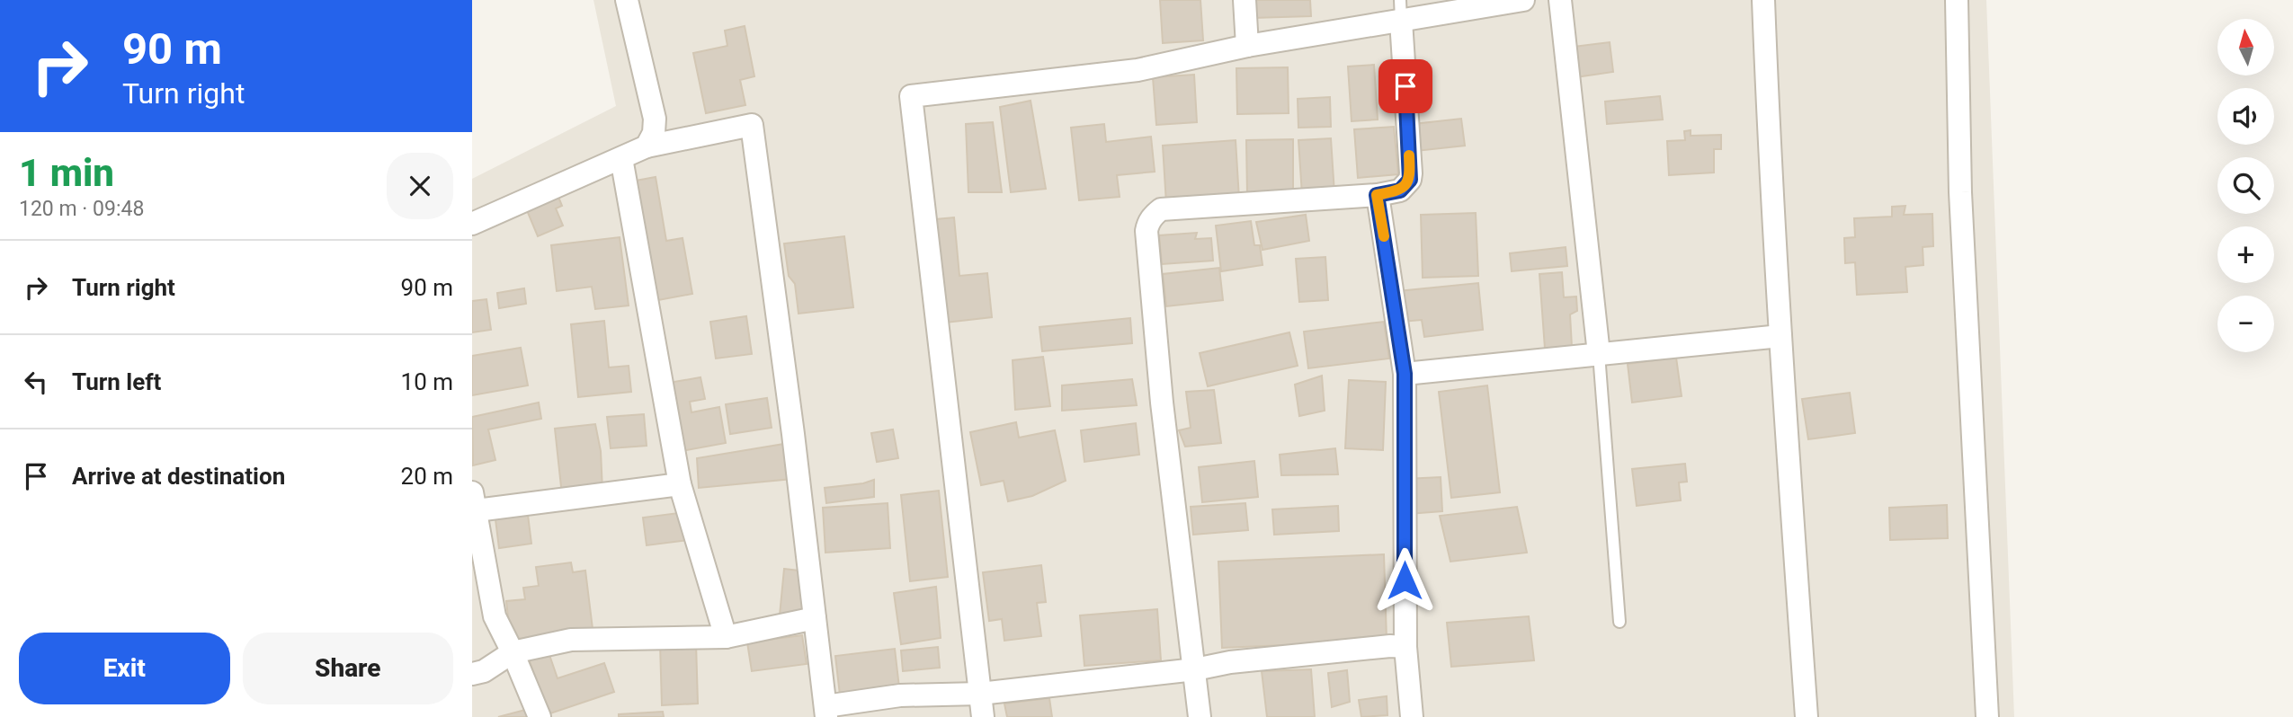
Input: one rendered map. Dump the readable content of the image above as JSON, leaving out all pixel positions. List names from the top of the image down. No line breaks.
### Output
{"north":"top","page":{"turn":["90 m","Turn right"],"map_buttons":["+","−"],"heading":["1 min","120 m · 09:48"],"list":[{"name":"Turn right","value":"90 m"},{"name":"Turn left","value":"10 m"},{"name":"Arrive at destination","value":"20 m"}],"buttons":["Exit","Share"]}}
